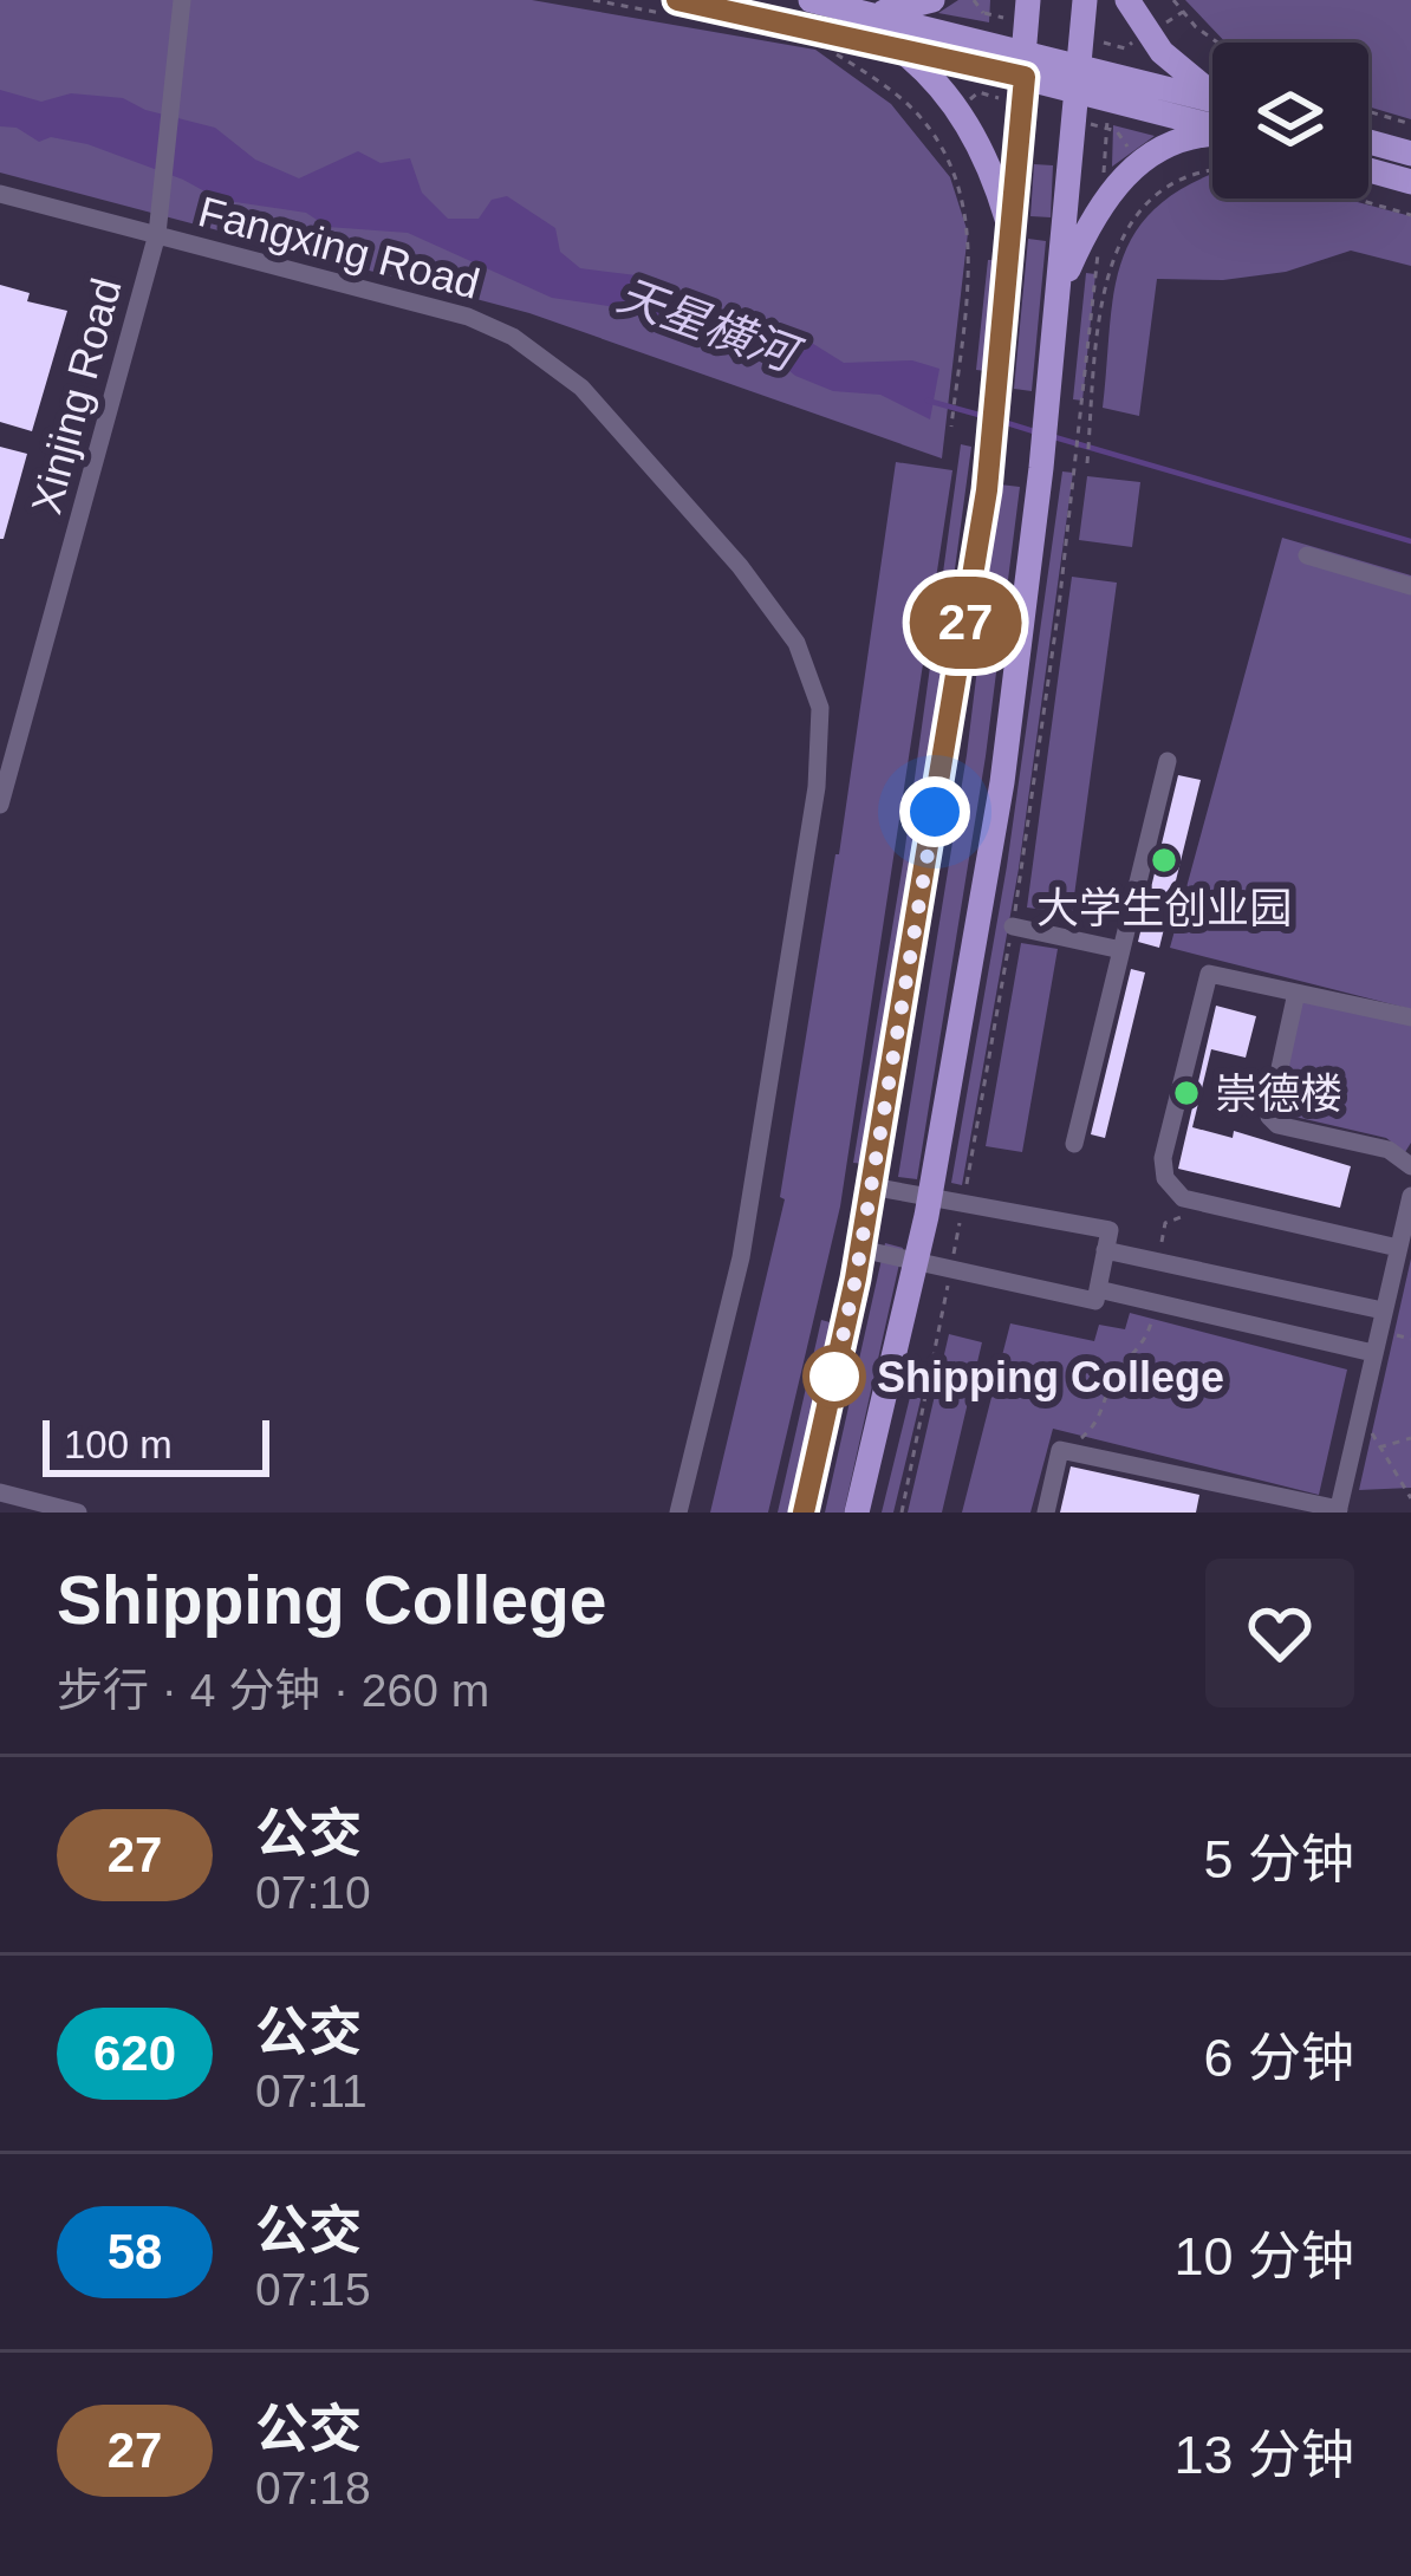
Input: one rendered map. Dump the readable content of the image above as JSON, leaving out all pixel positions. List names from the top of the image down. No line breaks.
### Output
{"streets":{"street":["Fangxing Road","Xinjing Road"]},"crossings":[["Fangxing Road","Xinjing Road"]],"water":["天星横河"],"places":["大学生创业园","崇德楼","Shipping College"],"lines":["bus line 27"],"scale_bar":"100 m","page":{"on_map":"27","scale":"100 m","heading":["Shipping College","步行 · 4 分钟 · 260 m"],"list":[{"mark":"27","name":"公交","note":"07:10","value":"5 分钟"},{"mark":"620","name":"公交","note":"07:11","value":"6 分钟"},{"mark":"58","name":"公交","note":"07:15","value":"10 分钟"},{"mark":"27","name":"公交","note":"07:18","value":"13 分钟"}]}}
